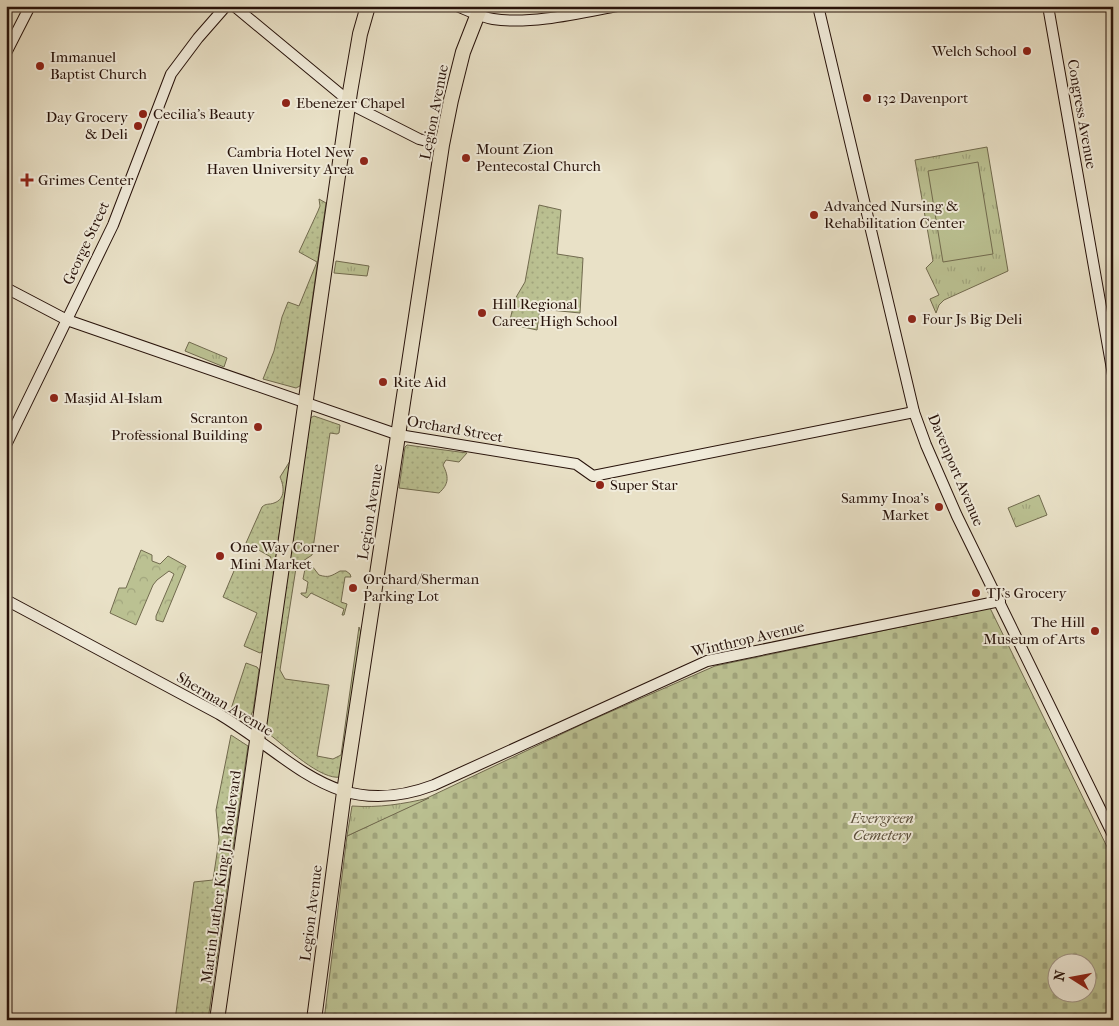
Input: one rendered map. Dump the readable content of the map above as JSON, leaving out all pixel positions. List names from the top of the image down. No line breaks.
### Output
{"streets":{"highway":["Legion Avenue","Martin Luther King Jr. Boulevard"],"main road":["Congress Avenue","George Street","Orchard Street","Davenport Avenue","Winthrop Avenue","Sherman Avenue"]},"crossings":[["Legion Avenue","Orchard Street"],["Legion Avenue","Sherman Avenue"],["George Street","Orchard Street"],["Orchard Street","Davenport Avenue"],["Orchard Street","Martin Luther King Jr. Boulevard"],["Davenport Avenue","Winthrop Avenue"],["Winthrop Avenue","Sherman Avenue"],["Sherman Avenue","Martin Luther King Jr. Boulevard"]],"parks":["Evergreen Cemetery"],"places":{"other":["Welch School","Immanuel Baptist Church","132 Davenport","Ebenezer Chapel","Cecilia's Beauty","Day Grocery & Deli","Mount Zion Pentecostal Church","Cambria Hotel New Haven University Area","Advanced Nursing & Rehabilitation Center","Hill Regional Career High School","Four Js Big Deli","Rite Aid","Masjid Al-Islam","Scranton Professional Building","Super Star","Sammy Inoa's Market","One Way Corner Mini Market","Orchard/Sherman Parking Lot","TJ's Grocery","The Hill Museum of Arts"],"health":["Grimes Center"]},"north":"left"}
